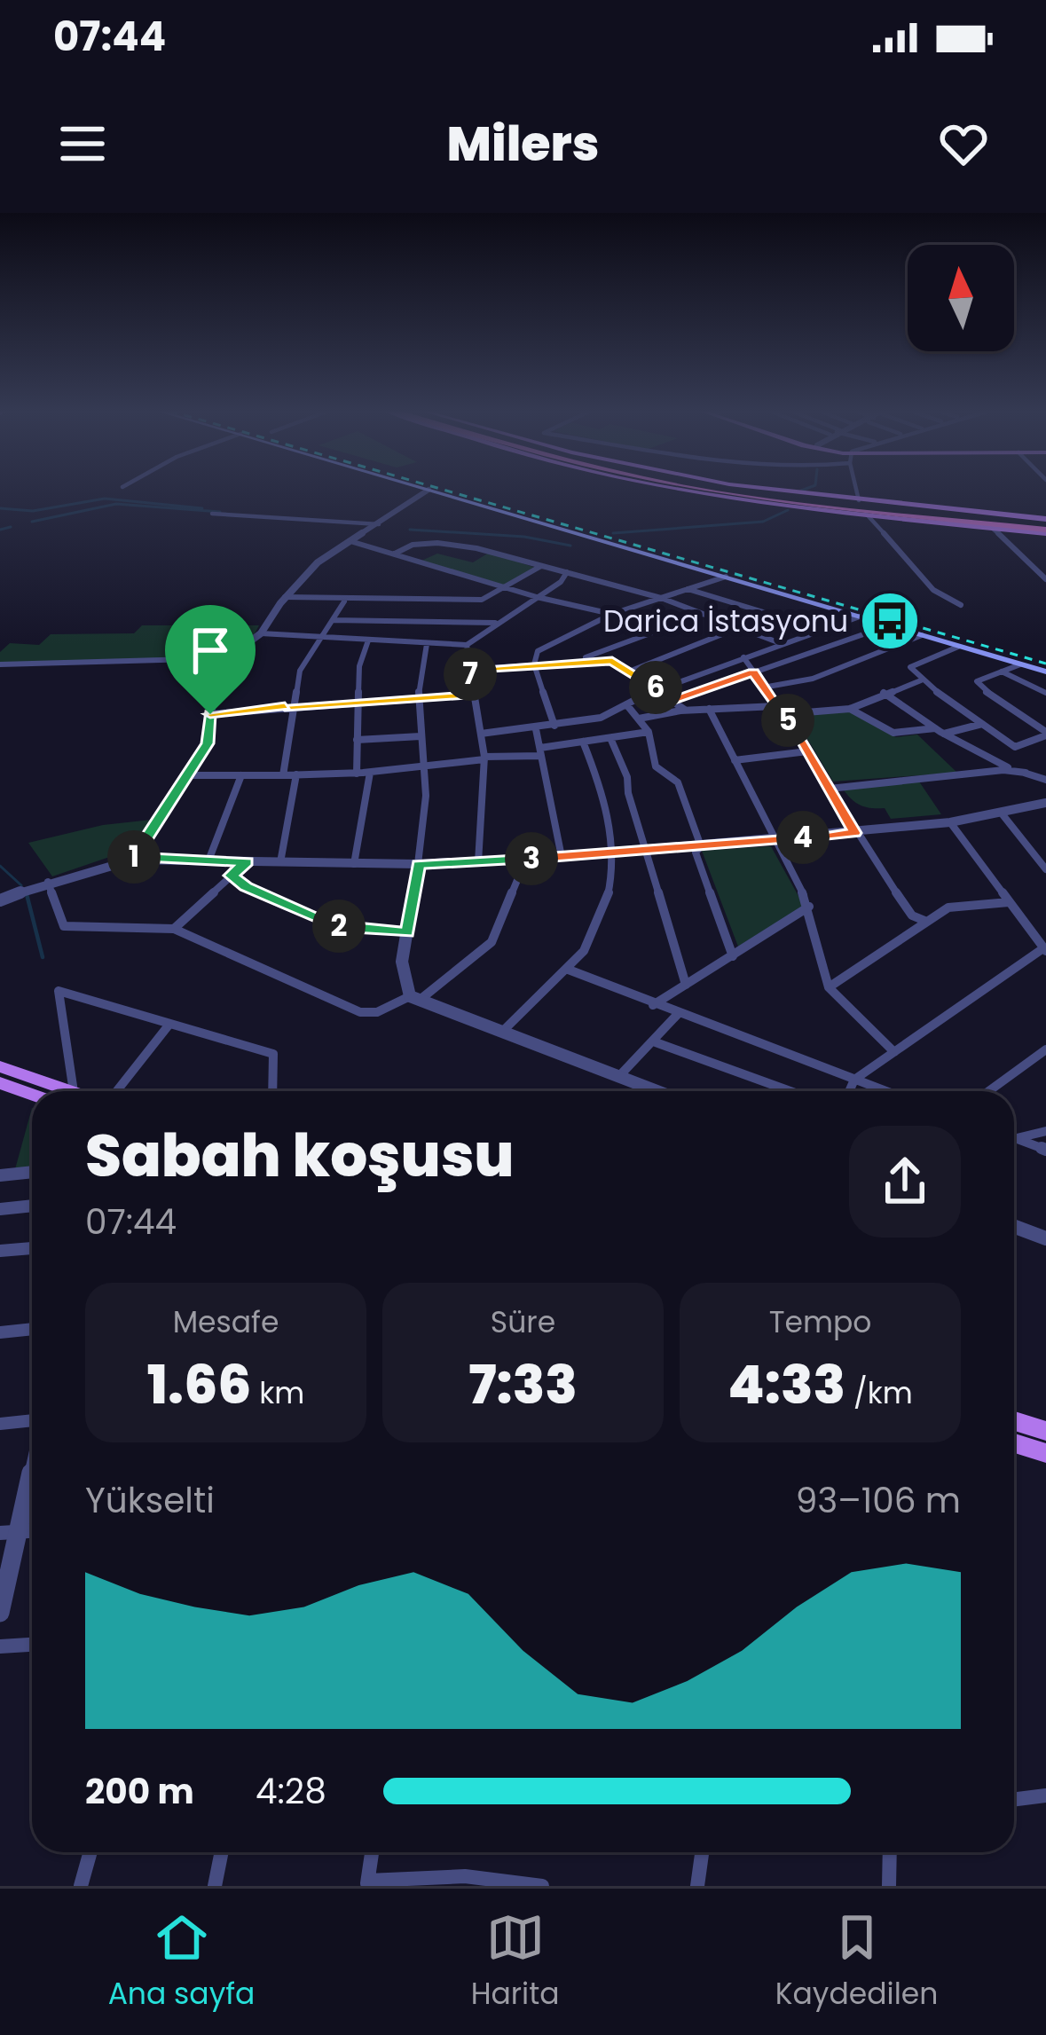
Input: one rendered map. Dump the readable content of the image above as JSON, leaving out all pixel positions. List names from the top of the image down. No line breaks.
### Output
{"places":{"bus stop":["Darica İstasyonu"]},"north":"top","page":{"status":"07:44","header":"Milers","pins":["7","6","5","4","1","3","2"],"heading":["Sabah koşusu","07:44"],"stats":[["Mesafe","1.66 km"],["Süre","7:33"],["Tempo","4:33 /km"]],"chart":["Yükselti","93–106 m"],"list":[{"name":"200 m","note":"4:28"}],"tabs":["Ana sayfa","Harita","Kaydedilen"]}}
